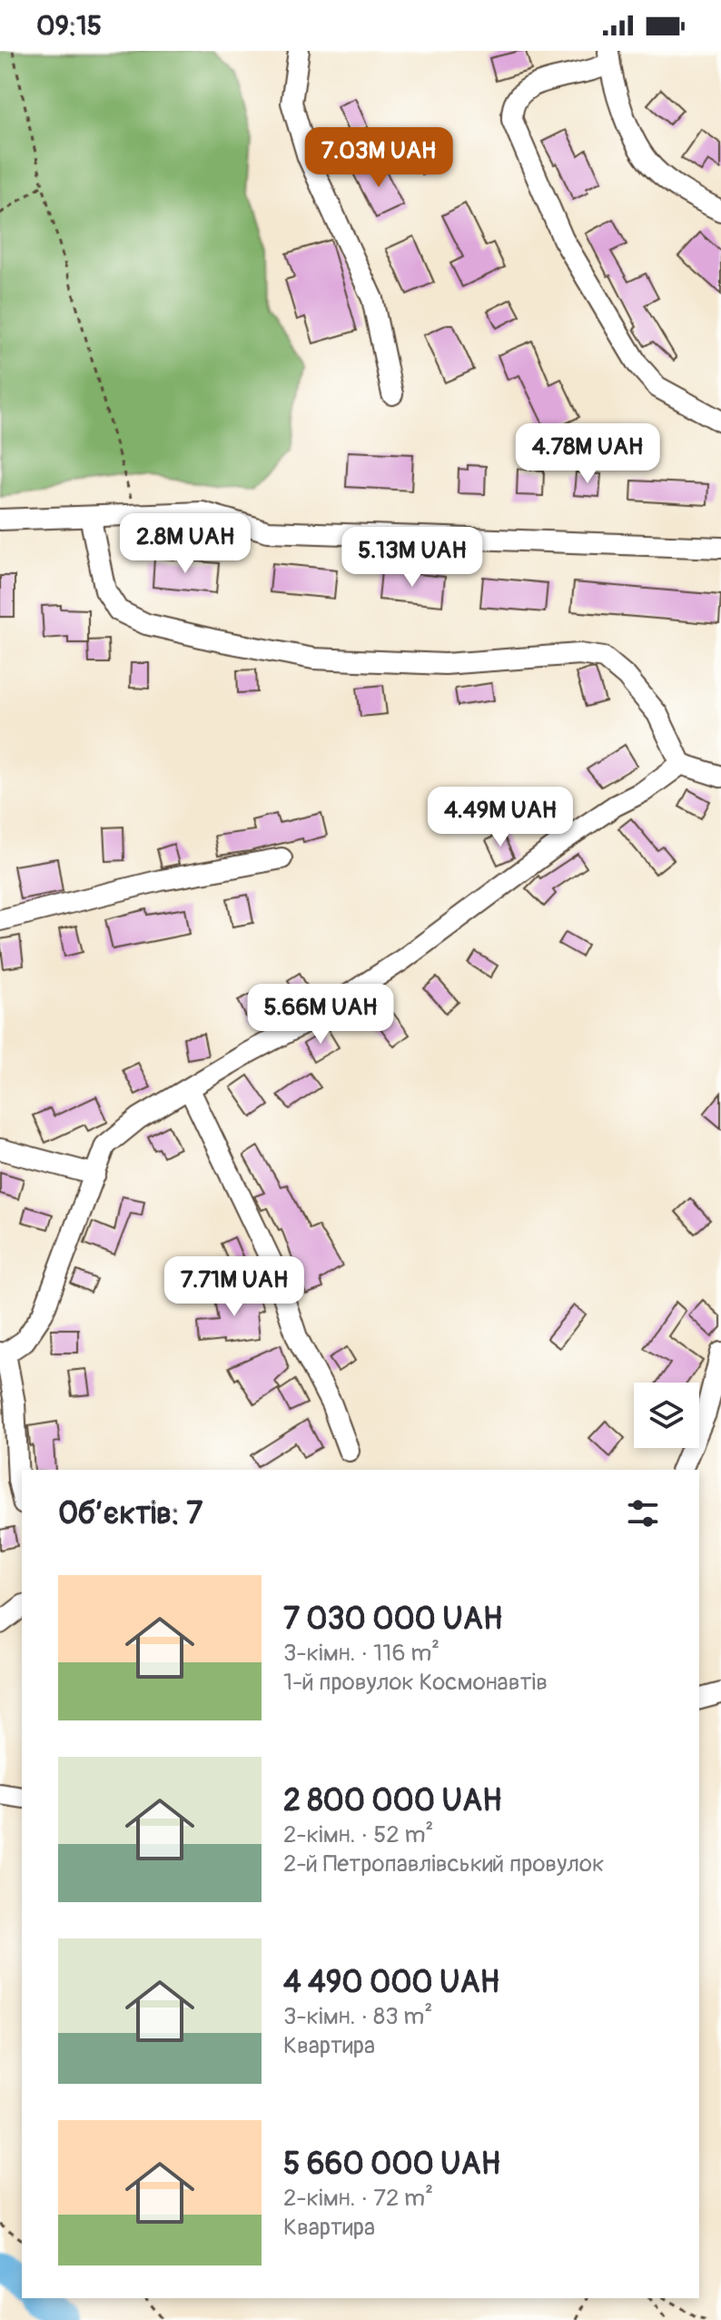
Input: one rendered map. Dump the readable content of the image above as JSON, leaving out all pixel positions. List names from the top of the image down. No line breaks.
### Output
{"page":{"status":"09:15","price":["7.03M UAH","4.78M UAH","2.8M UAH","5.13M UAH","4.49M UAH","5.66M UAH","7.71M UAH"],"heading":"Об’єктів: 7","list":[{"name":"7 030 000 UAH","note":"3-кімн. · 116 m² · 1-й провулок Космонавтів"},{"name":"2 800 000 UAH","note":"2-кімн. · 52 m² · 2-й Петропавлівський провулок"},{"name":"4 490 000 UAH","note":"3-кімн. · 83 m² · Квартира"},{"name":"5 660 000 UAH","note":"2-кімн. · 72 m² · Квартира"}]}}
